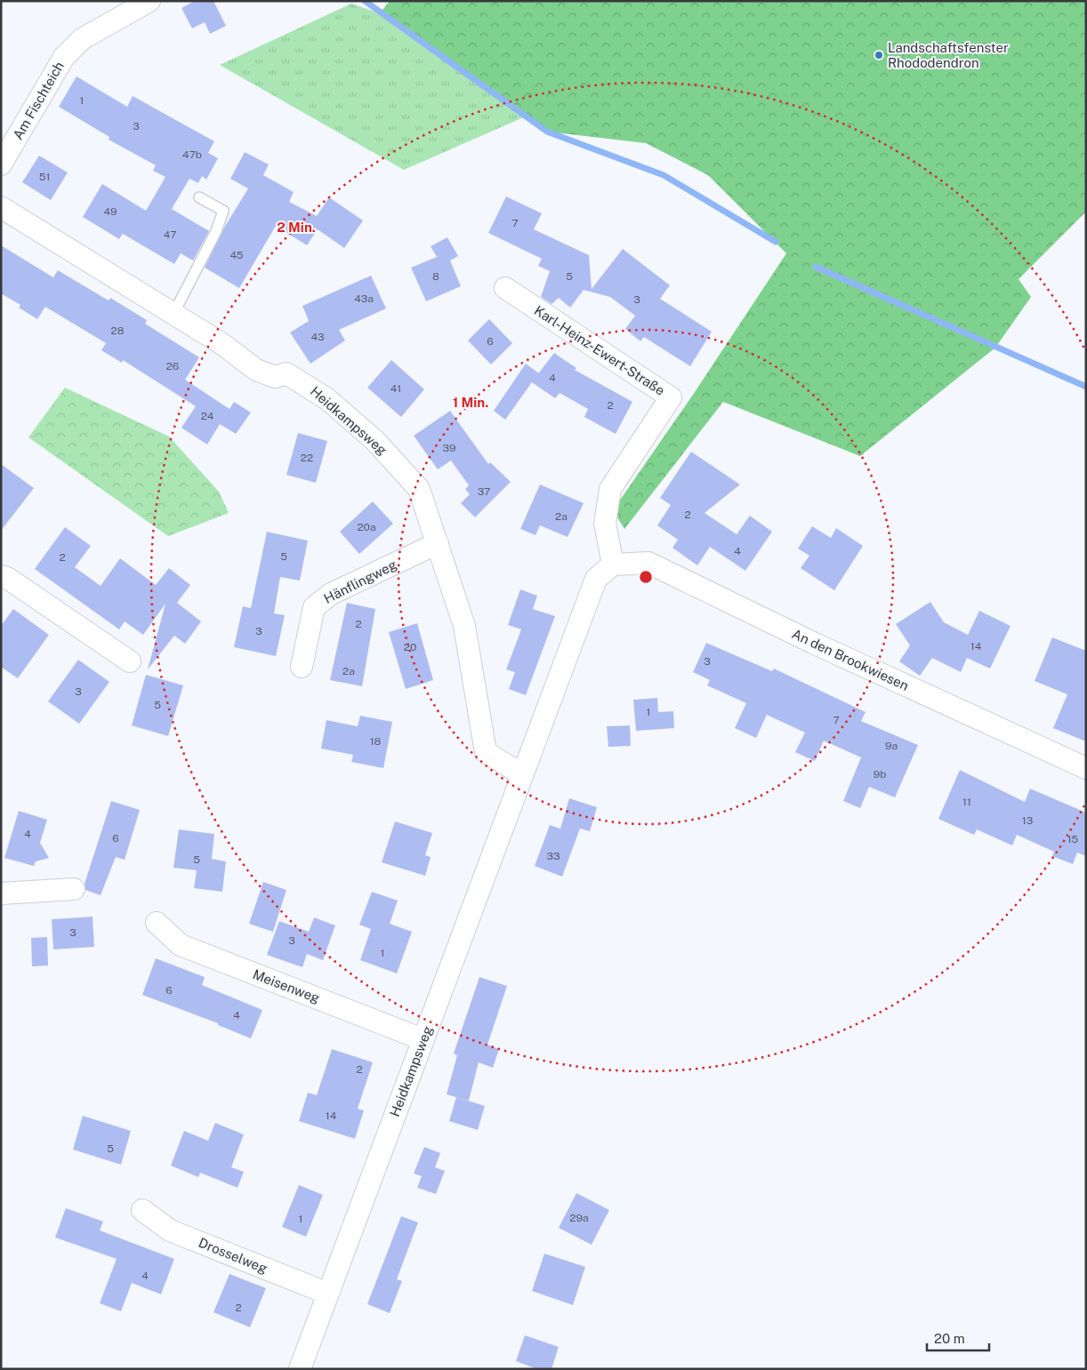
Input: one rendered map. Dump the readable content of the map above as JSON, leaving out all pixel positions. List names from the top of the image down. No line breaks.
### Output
{"streets":{"street":["Am Fischteich","Karl-Heinz-Ewert-Straße","Heidkampsweg","Hänflingweg","An den Brookwiesen","Meisenweg","Drosselweg"]},"crossings":[["Karl-Heinz-Ewert-Straße","Heidkampsweg"],["Karl-Heinz-Ewert-Straße","An den Brookwiesen"],["Heidkampsweg","Hänflingweg"],["Heidkampsweg","An den Brookwiesen"],["Heidkampsweg","Meisenweg"],["Heidkampsweg","Drosselweg"]],"places":["Landschaftsfenster Rhododendron"],"house_numbers":["1","3","47b","51","49","7","47","45","8","5","43a","3","28","43","6","26","4","41","2","24","39","22","37","2","2a","20a","4","5","2","2","3","14","20","3","2a","3","5","1","7","18","9a","9b","11","13","4","6","15","33","5","3","3","1","6","4","2","14","5","29a","1","4","2"],"scale_bar":"20 m","rings":["2 Min.","1 Min."]}
